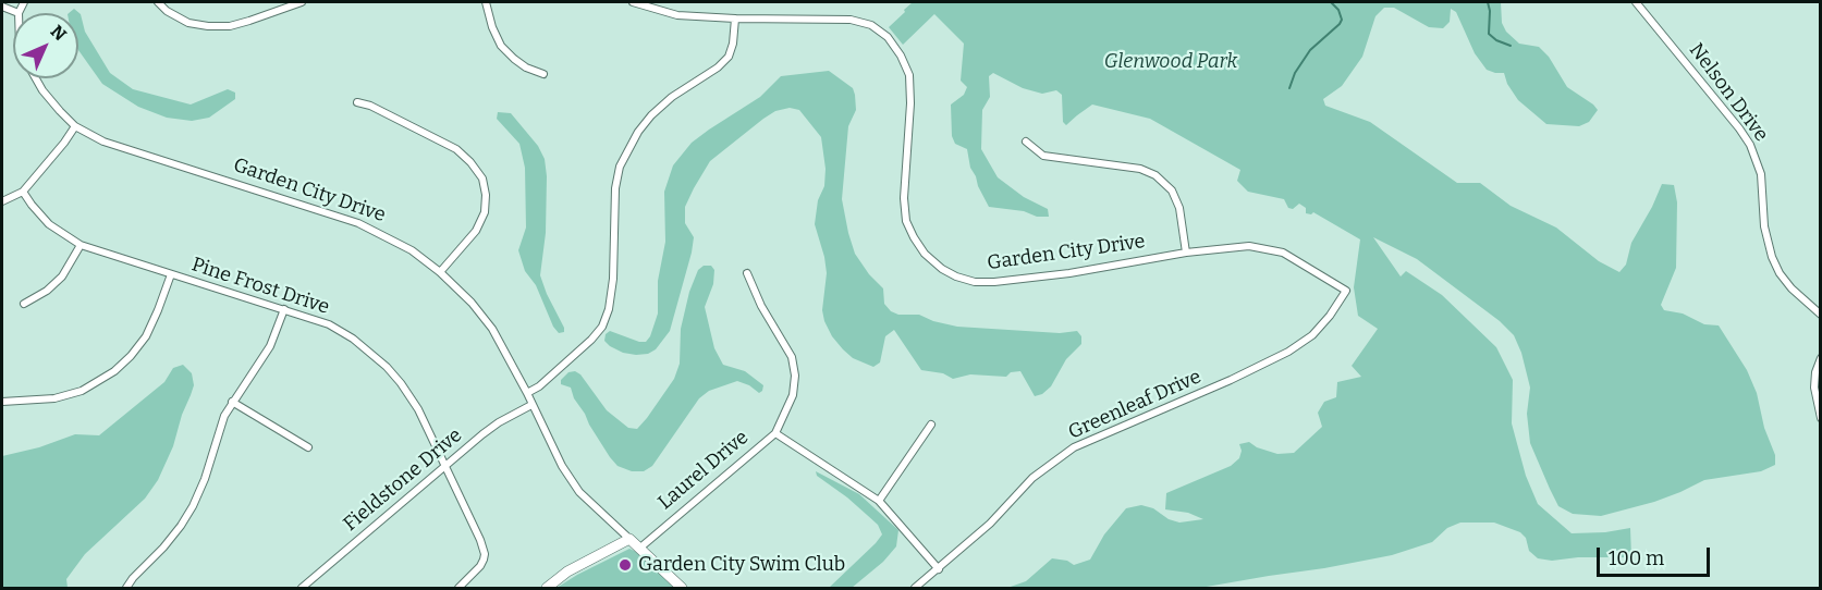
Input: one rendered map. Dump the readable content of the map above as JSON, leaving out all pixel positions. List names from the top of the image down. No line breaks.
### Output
{"streets":{"street":["Nelson Drive","Garden City Drive","Pine Frost Drive","Greenleaf Drive","Laurel Drive","Fieldstone Drive"]},"crossings":[["Garden City Drive","Greenleaf Drive"],["Garden City Drive","Laurel Drive"],["Garden City Drive","Fieldstone Drive"],["Pine Frost Drive","Fieldstone Drive"],["Greenleaf Drive","Laurel Drive"]],"parks":["Glenwood Park"],"places":["Garden City Swim Club"],"scale_bar":"100 m","north":"top right"}
